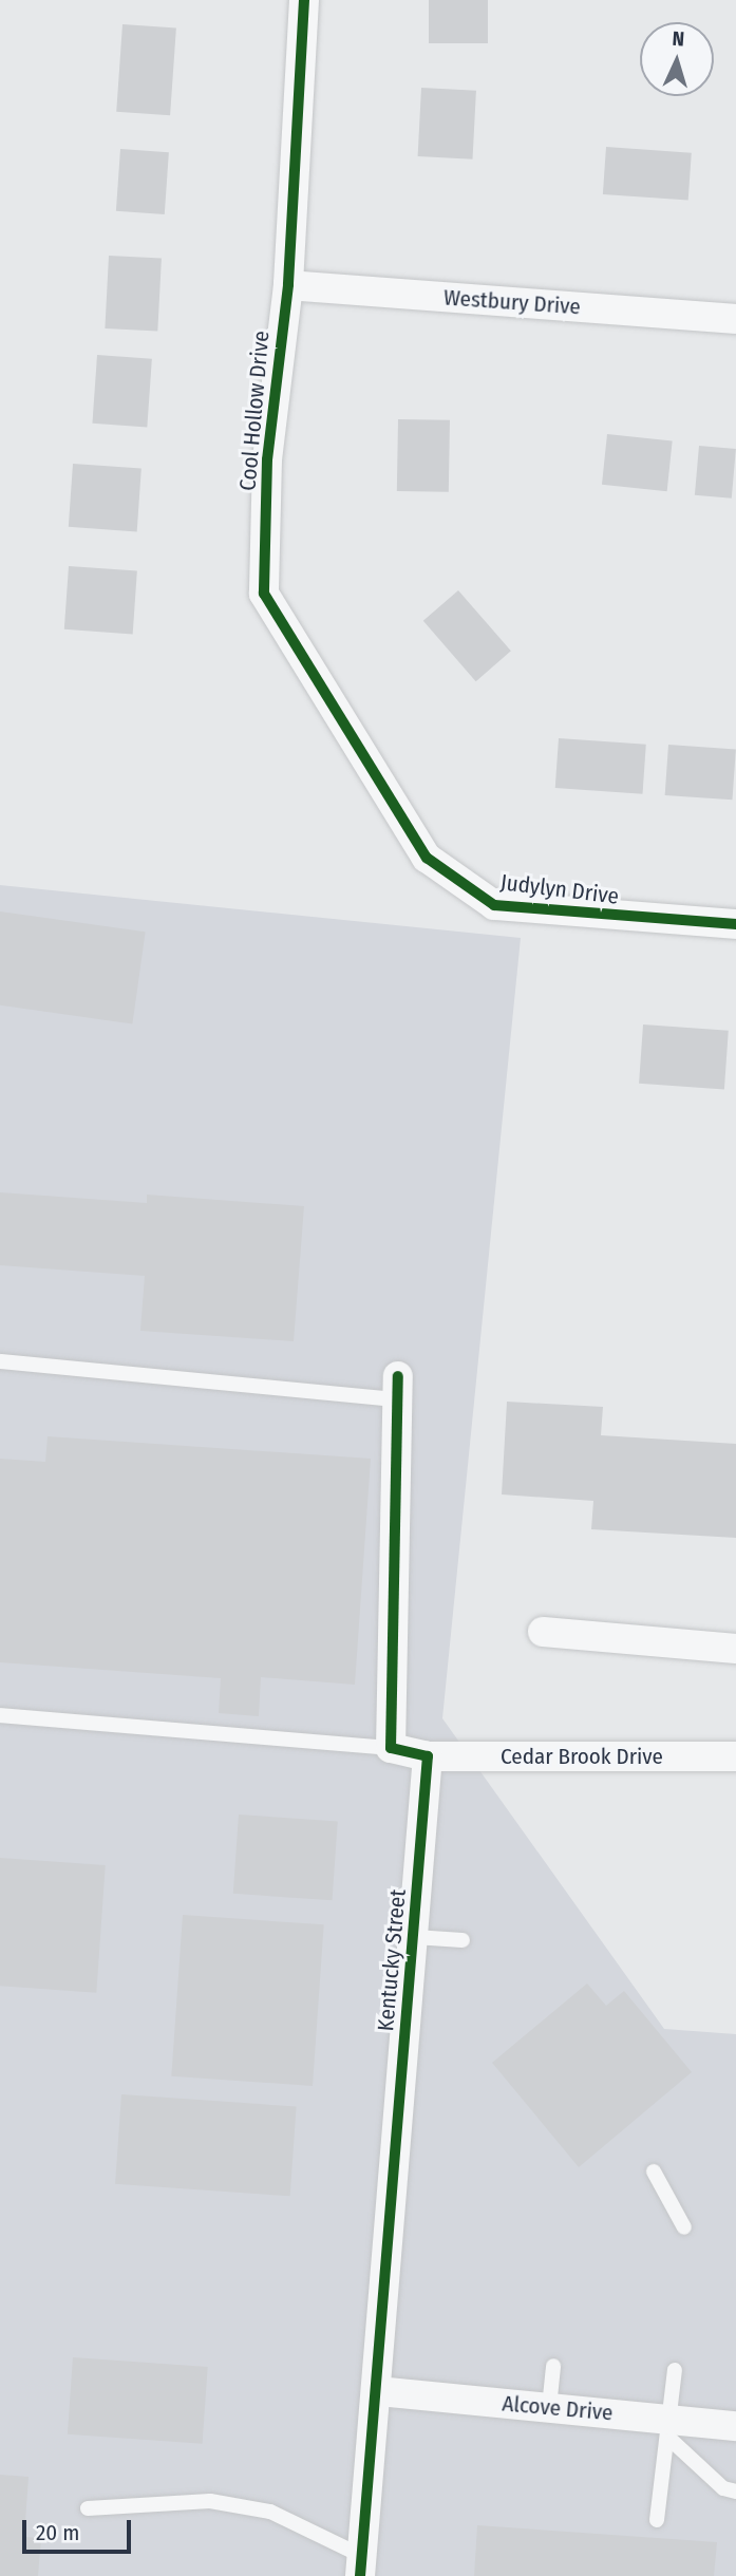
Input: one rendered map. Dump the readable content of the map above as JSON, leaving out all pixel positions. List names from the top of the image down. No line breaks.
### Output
{"streets":{"street":["Westbury Drive","Cool Hollow Drive","Judylyn Drive","Cedar Brook Drive","Kentucky Street","Alcove Drive"]},"crossings":[["Westbury Drive","Cool Hollow Drive"],["Cool Hollow Drive","Judylyn Drive"],["Cedar Brook Drive","Kentucky Street"],["Kentucky Street","Alcove Drive"]],"scale_bar":"20 m","north":"top"}
